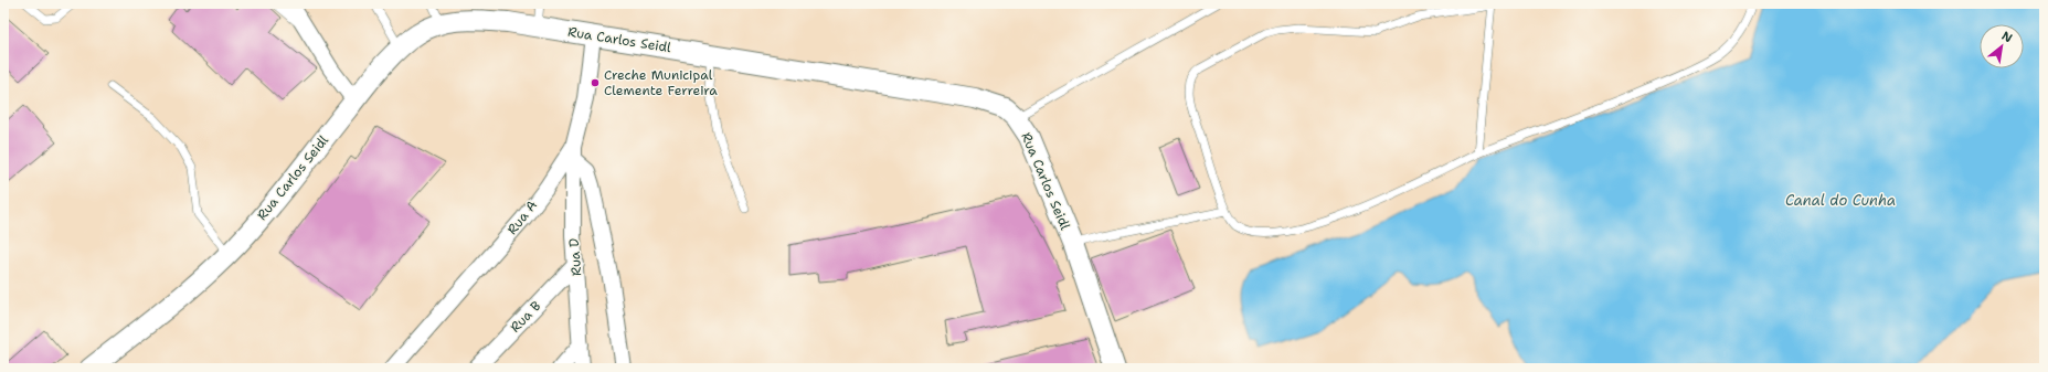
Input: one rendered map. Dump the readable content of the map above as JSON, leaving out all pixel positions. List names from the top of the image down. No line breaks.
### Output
{"streets":{"street":["Rua Carlos Seidl","Rua A","Rua D","Rua B"]},"crossings":[["Rua Carlos Seidl","Rua A"],["Rua A","Rua D"],["Rua D","Rua B"]],"water":["Canal do Cunha"],"places":["Creche Municipal Clemente Ferreira"],"north":"top right"}
